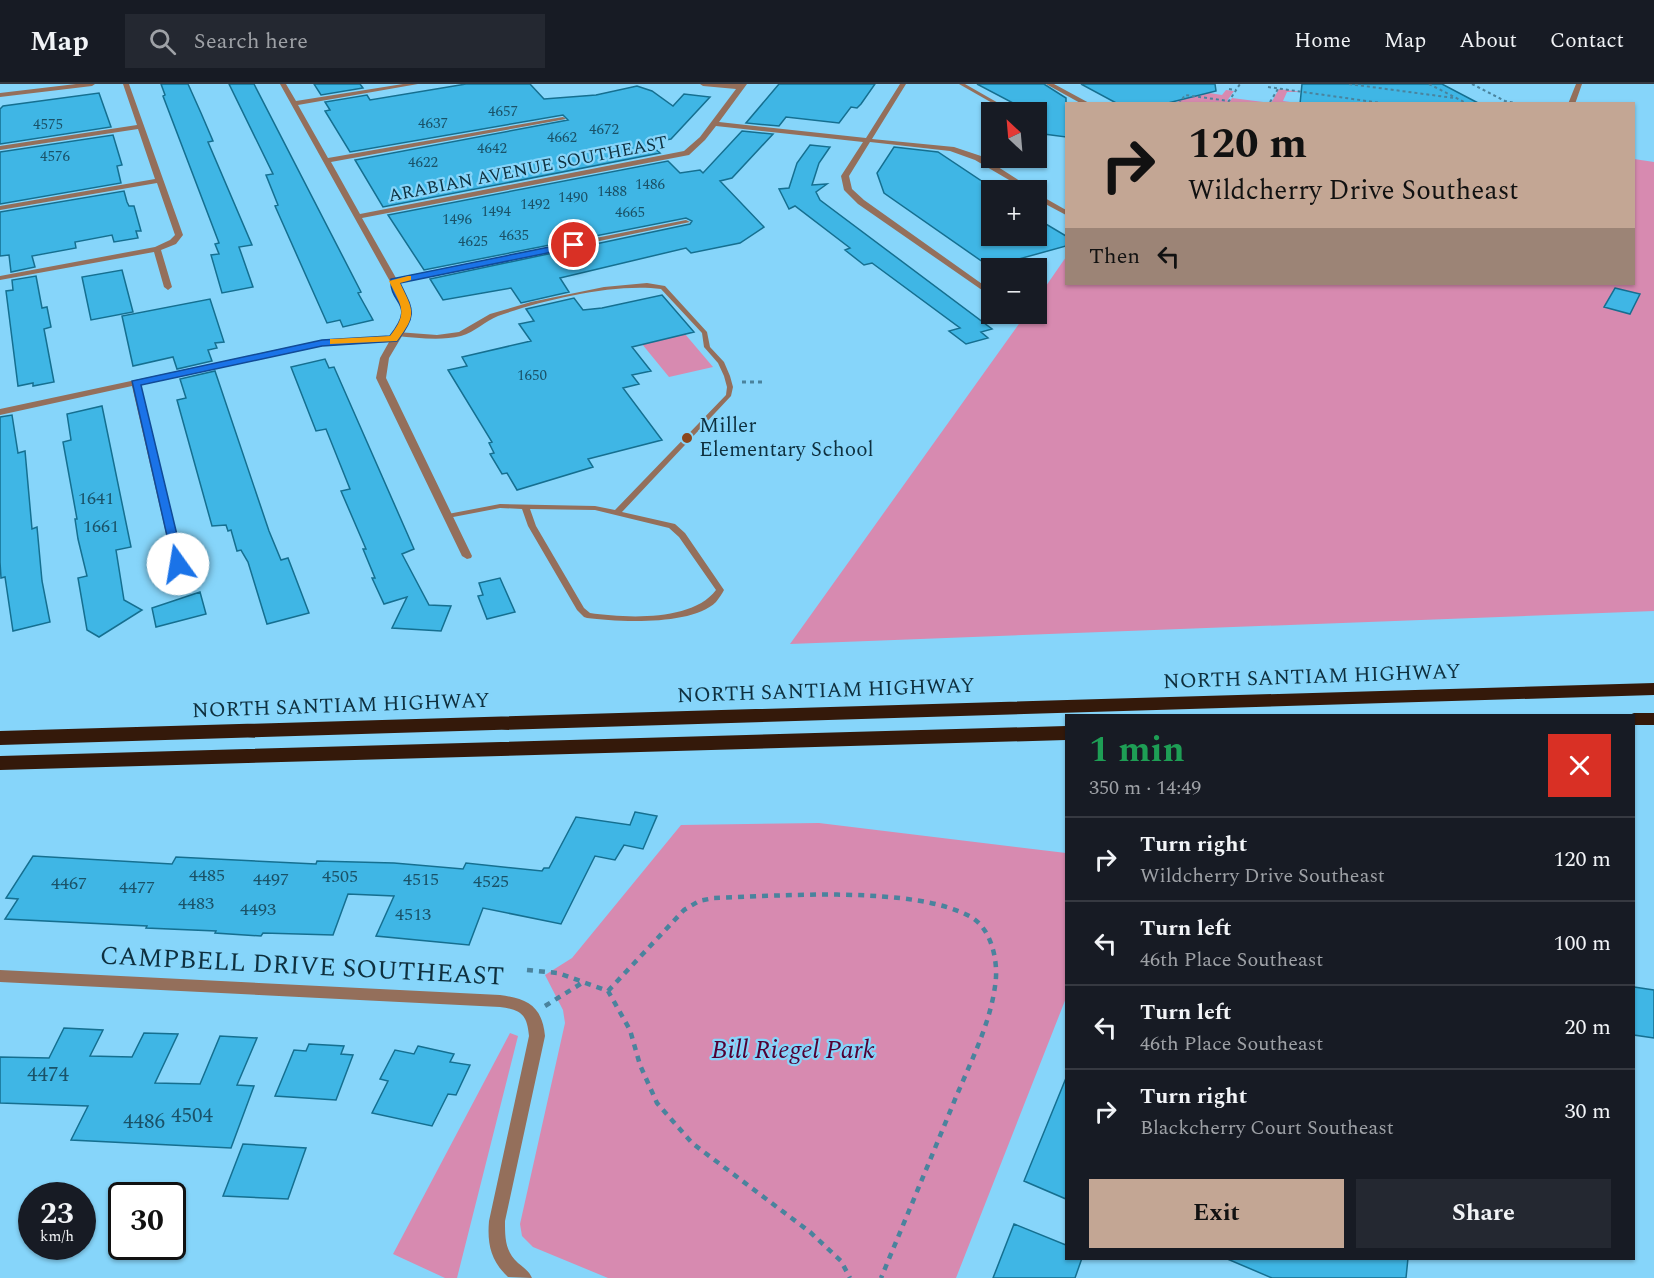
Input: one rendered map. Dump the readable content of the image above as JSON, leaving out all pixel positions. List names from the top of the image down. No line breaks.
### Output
{"streets":{"highway":["NORTH SANTIAM HIGHWAY"],"street":["ARABIAN AVENUE SOUTHEAST","CAMPBELL DRIVE SOUTHEAST"]},"parks":["Bill Riegel Park"],"places":["Miller Elementary School"],"house_numbers":["4657","4637","4575","4672","4662","4642","4576","4622","1486","1488","1490","1492","1494","4665","1496","4635","4625","1650","1641","1661","4485","4505","4497","4515","4525","4467","4477","4483","4493","4513","4474","4504","4486"],"north":"top left","page":{"header":"Map","search":"Search here","nav":["Home","Map","About","Contact"],"map_buttons":["+","−"],"turn":["120 m","Wildcherry Drive Southeast"],"then":"Then","heading":["1 min","350 m · 14:49"],"list":[{"name":"Turn right","note":"Wildcherry Drive Southeast","value":"120 m"},{"name":"Turn left","note":"46th Place Southeast","value":"100 m"},{"name":"Turn left","note":"46th Place Southeast","value":"20 m"},{"name":"Turn right","note":"Blackcherry Court Southeast","value":"30 m"}],"buttons":["Exit","Share"],"speed":"23 km/h","limit":"30"}}
